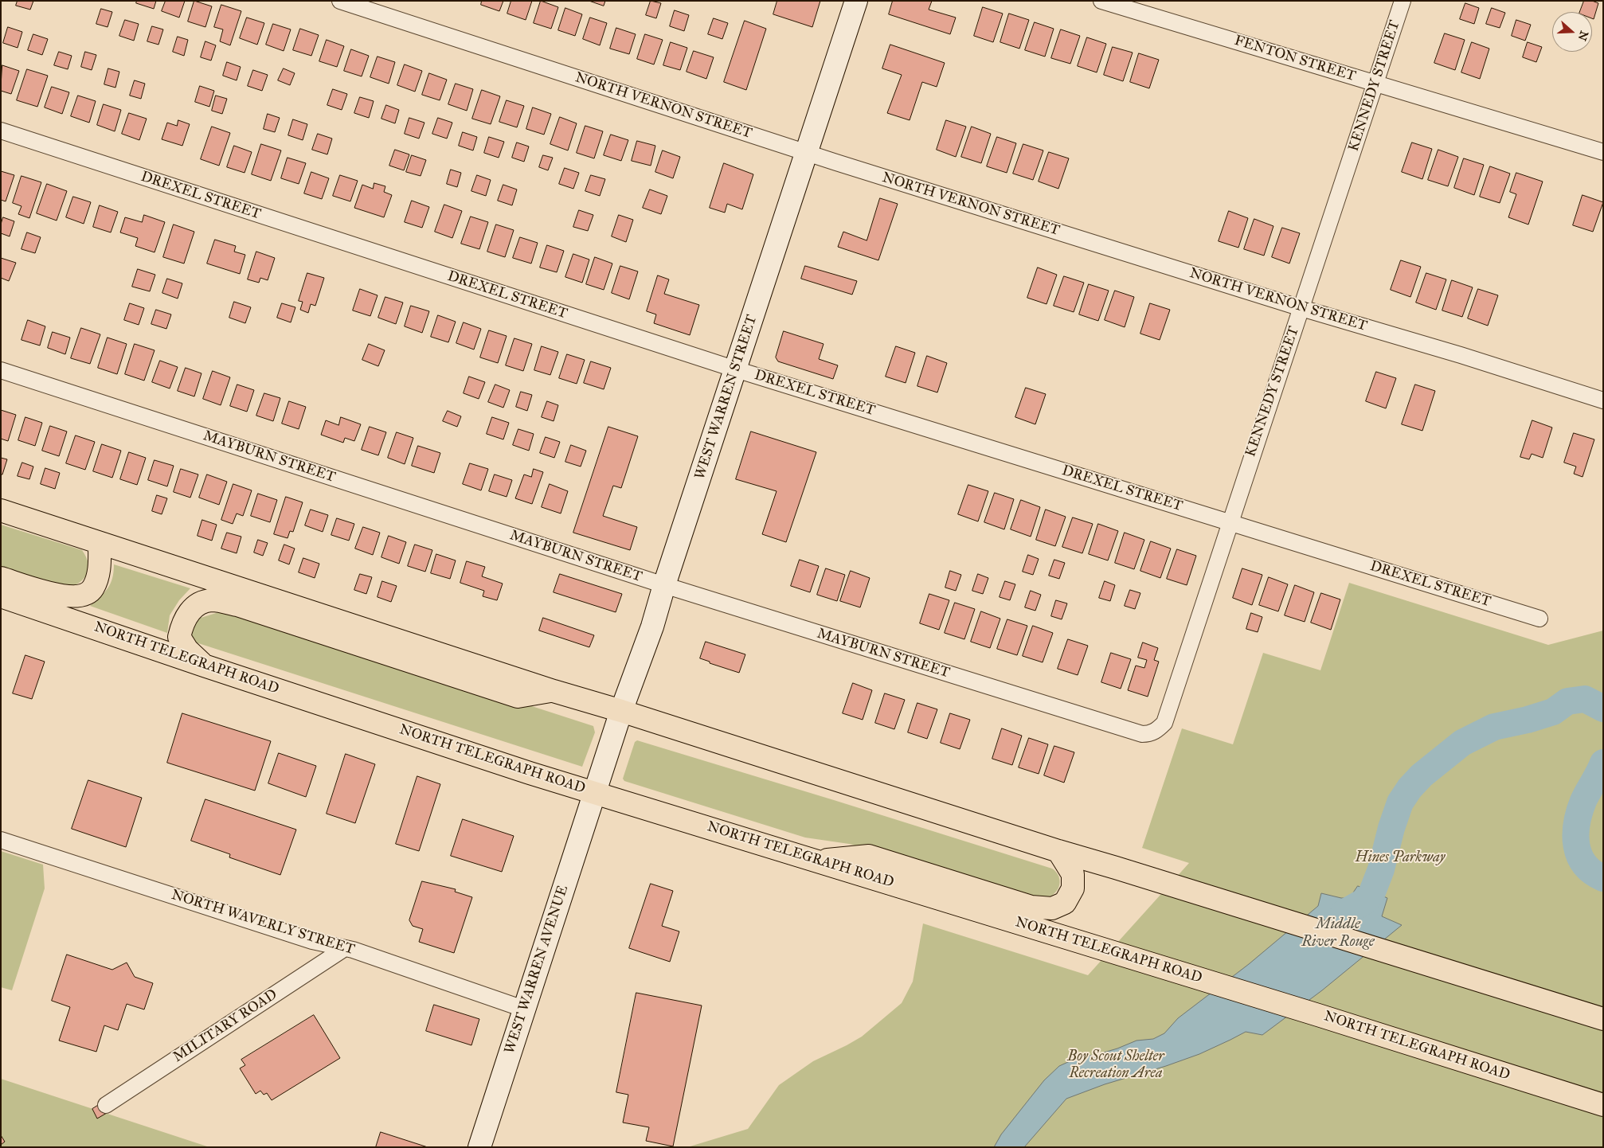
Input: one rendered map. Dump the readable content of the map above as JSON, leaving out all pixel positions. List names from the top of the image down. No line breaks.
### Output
{"streets":{"main road":["WEST WARREN STREET","NORTH TELEGRAPH ROAD","WEST WARREN AVENUE"],"street":["FENTON STREET","KENNEDY STREET","NORTH VERNON STREET","DREXEL STREET","MAYBURN STREET","NORTH WAVERLY STREET","MILITARY ROAD"]},"crossings":[["FENTON STREET","KENNEDY STREET"],["KENNEDY STREET","NORTH VERNON STREET"],["KENNEDY STREET","DREXEL STREET"],["KENNEDY STREET","MAYBURN STREET"],["NORTH VERNON STREET","WEST WARREN STREET"],["DREXEL STREET","WEST WARREN STREET"],["WEST WARREN STREET","MAYBURN STREET"],["WEST WARREN STREET","NORTH TELEGRAPH ROAD"],["WEST WARREN STREET","WEST WARREN AVENUE"],["NORTH TELEGRAPH ROAD","WEST WARREN AVENUE"],["NORTH WAVERLY STREET","WEST WARREN AVENUE"],["NORTH WAVERLY STREET","MILITARY ROAD"]],"water":["Middle River Rouge"],"parks":["Hines Parkway","Boy Scout Shelter Recreation Area"],"north":"right"}
